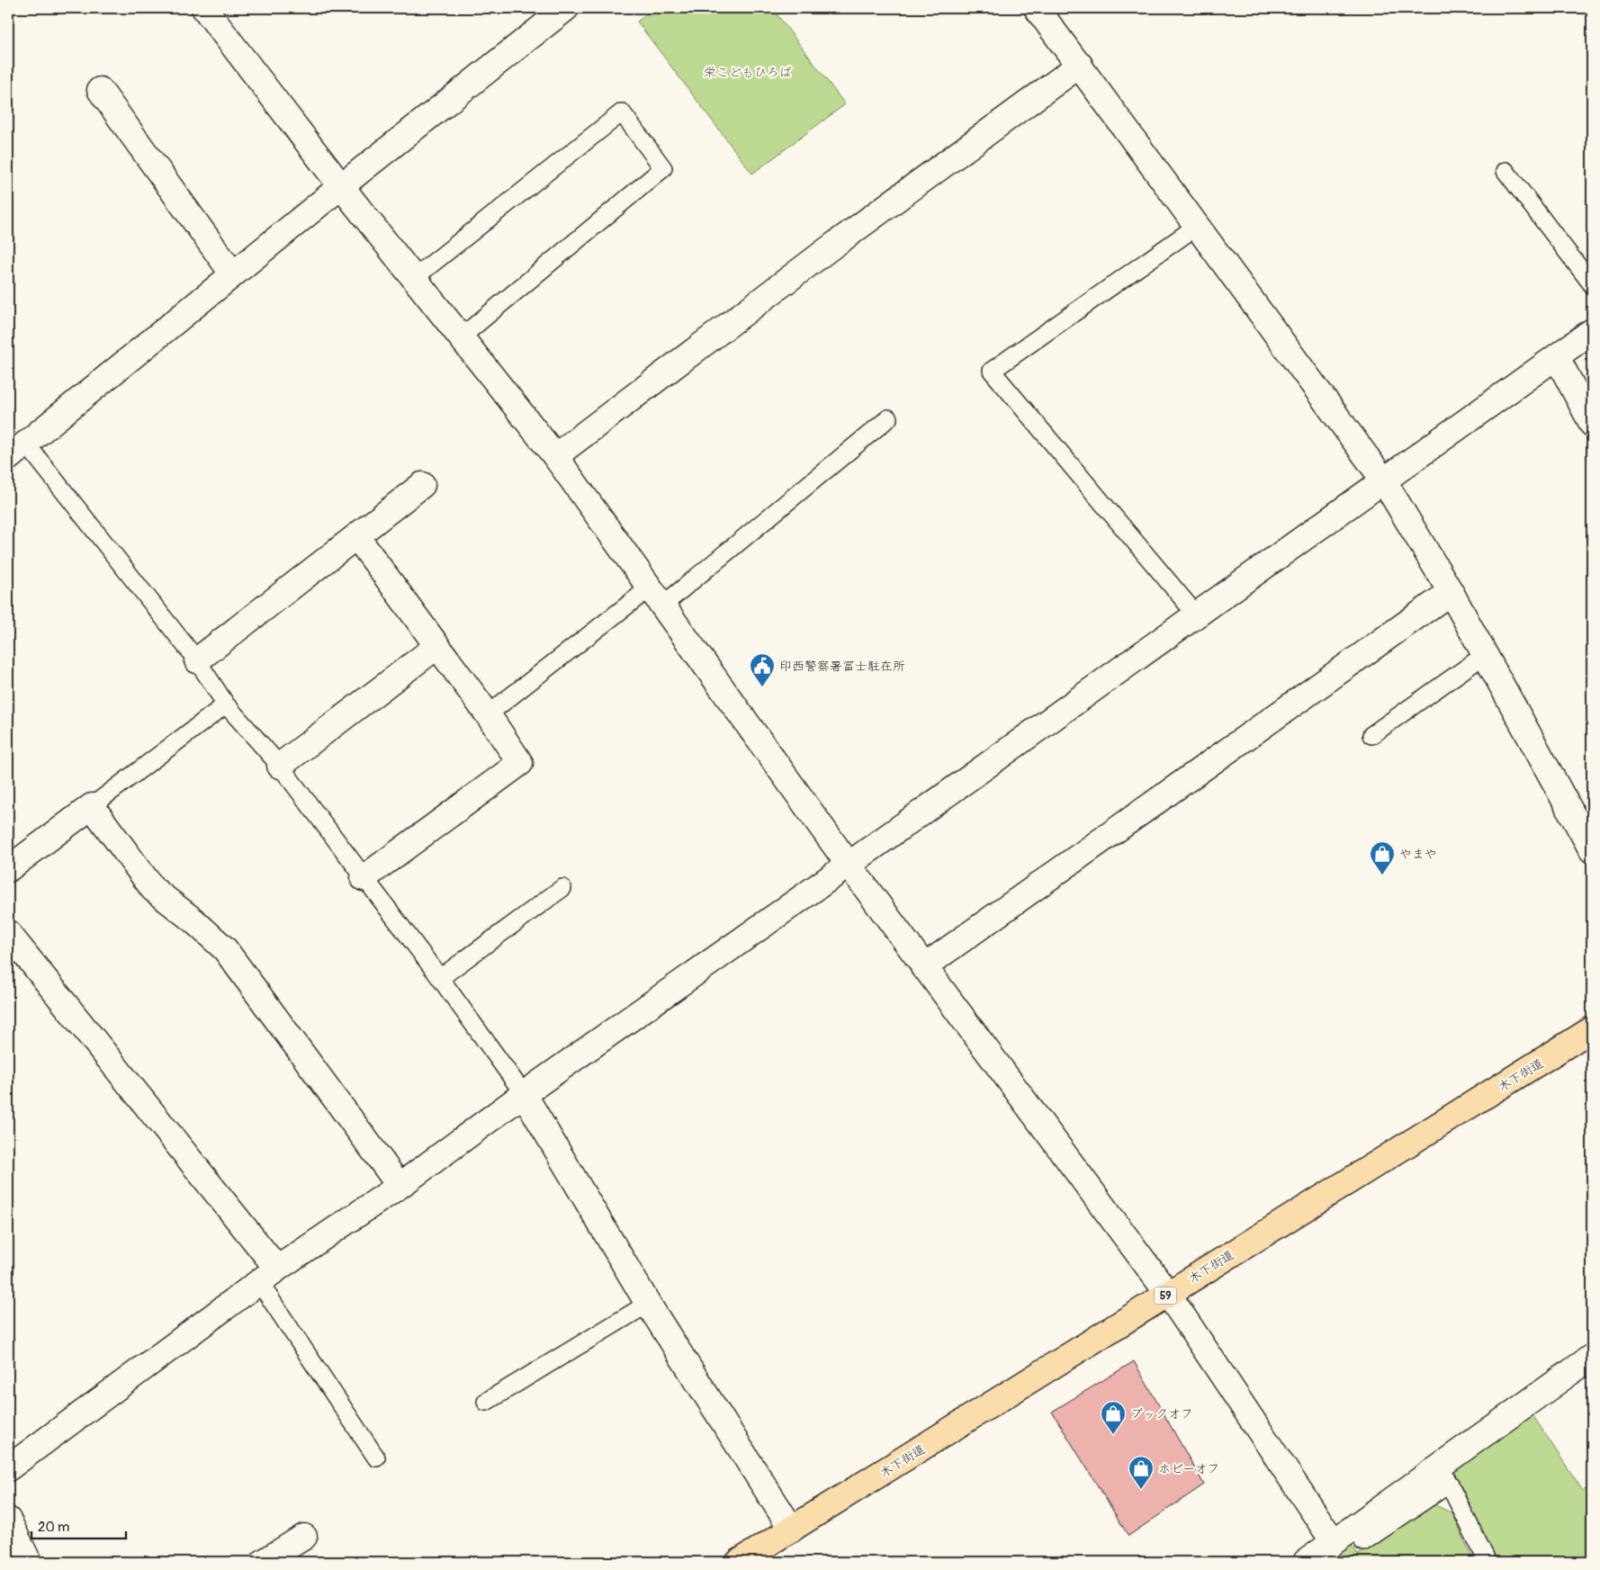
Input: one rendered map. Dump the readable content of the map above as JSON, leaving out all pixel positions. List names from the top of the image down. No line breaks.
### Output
{"streets":{"main road":["木下街道","59"]},"parks":["栄こどもひろば"],"places":{"public building":["印西警察署冨士駐在所"],"shop":["やまや","ブックオフ","ホビーオフ"]},"scale_bar":"20 m"}
